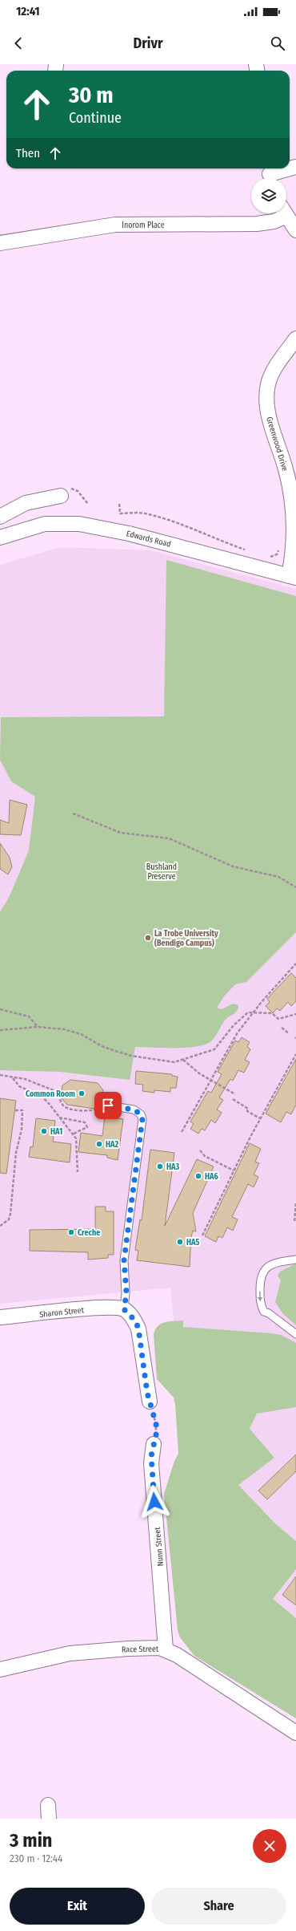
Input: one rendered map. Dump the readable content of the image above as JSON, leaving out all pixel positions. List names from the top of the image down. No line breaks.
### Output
{"streets":{"street":["Inorom Place","Greenwood Drive","Edwards Road","Sharon Street","Nunn Street","Race Street"]},"crossings":[["Greenwood Drive","Edwards Road"],["Nunn Street","Race Street"]],"parks":["Bushland Preserve"],"places":["La Trobe University (Bendigo Campus)","Common Room","HA1","HA2","HA3","HA6","Creche","HA5"],"page":{"status":"12:41","header":"Drivr","turn":["30 m","Continue"],"then":"Then","heading":["3 min","230 m · 12:44"],"buttons":["Exit","Share"]}}
